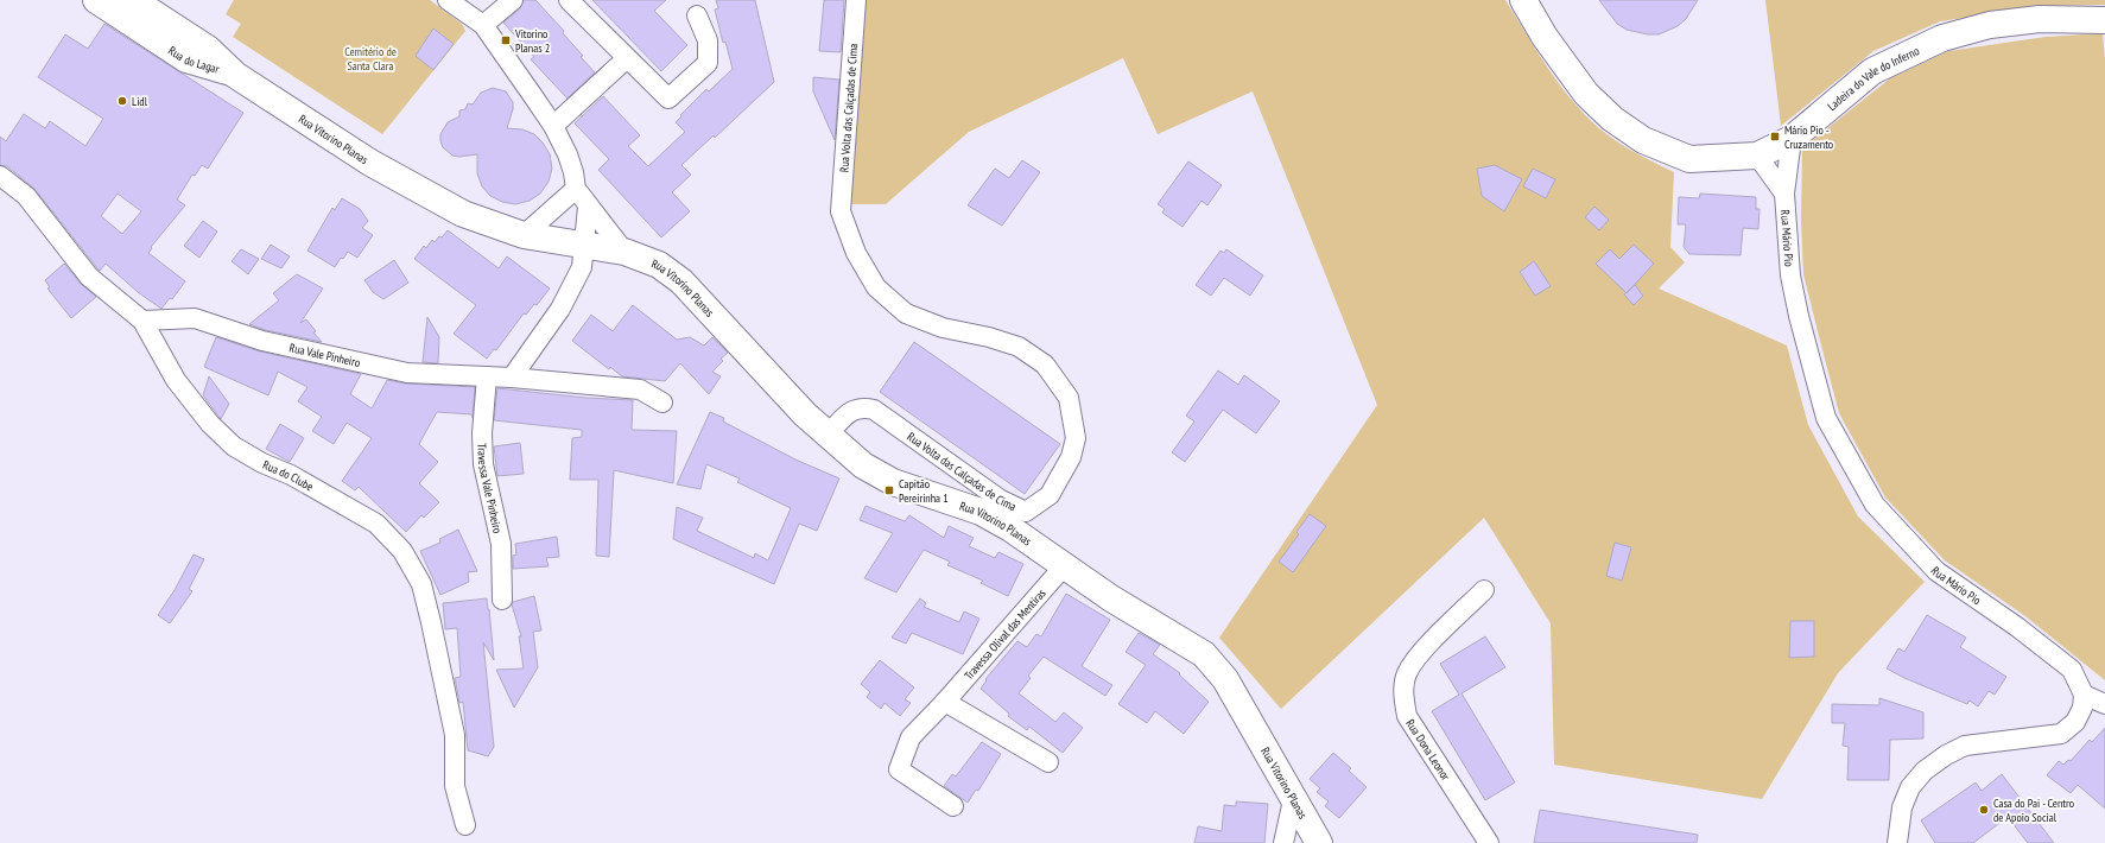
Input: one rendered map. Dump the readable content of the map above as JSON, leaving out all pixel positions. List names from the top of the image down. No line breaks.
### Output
{"streets":{"street":["Rua do Lagar","Ladeira do Vale do Inferno","Rua Volta das Calçadas de Cima","Rua Vitorino Planas","Rua Mário Pio","Rua Vale Pinheiro","Rua do Clube","Travessa Vale Pinheiro","Travessa Olival das Mentiras","Rua Dona Leonor"]},"crossings":[["Rua do Lagar","Rua Vitorino Planas"],["Ladeira do Vale do Inferno","Rua Mário Pio"],["Rua Volta das Calçadas de Cima","Rua Vitorino Planas"],["Rua Vitorino Planas","Travessa Olival das Mentiras"],["Rua Vale Pinheiro","Rua do Clube"],["Rua Vale Pinheiro","Travessa Vale Pinheiro"]],"parks":["Cemitério de Santa Clara"],"places":{"transit":["Vitorino Planas 2","Mário Pio - Cruzamento","Capitão Pereirinha 1"],"other":["Lidl","Casa do Pai - Centro de Apoio Social"]}}
